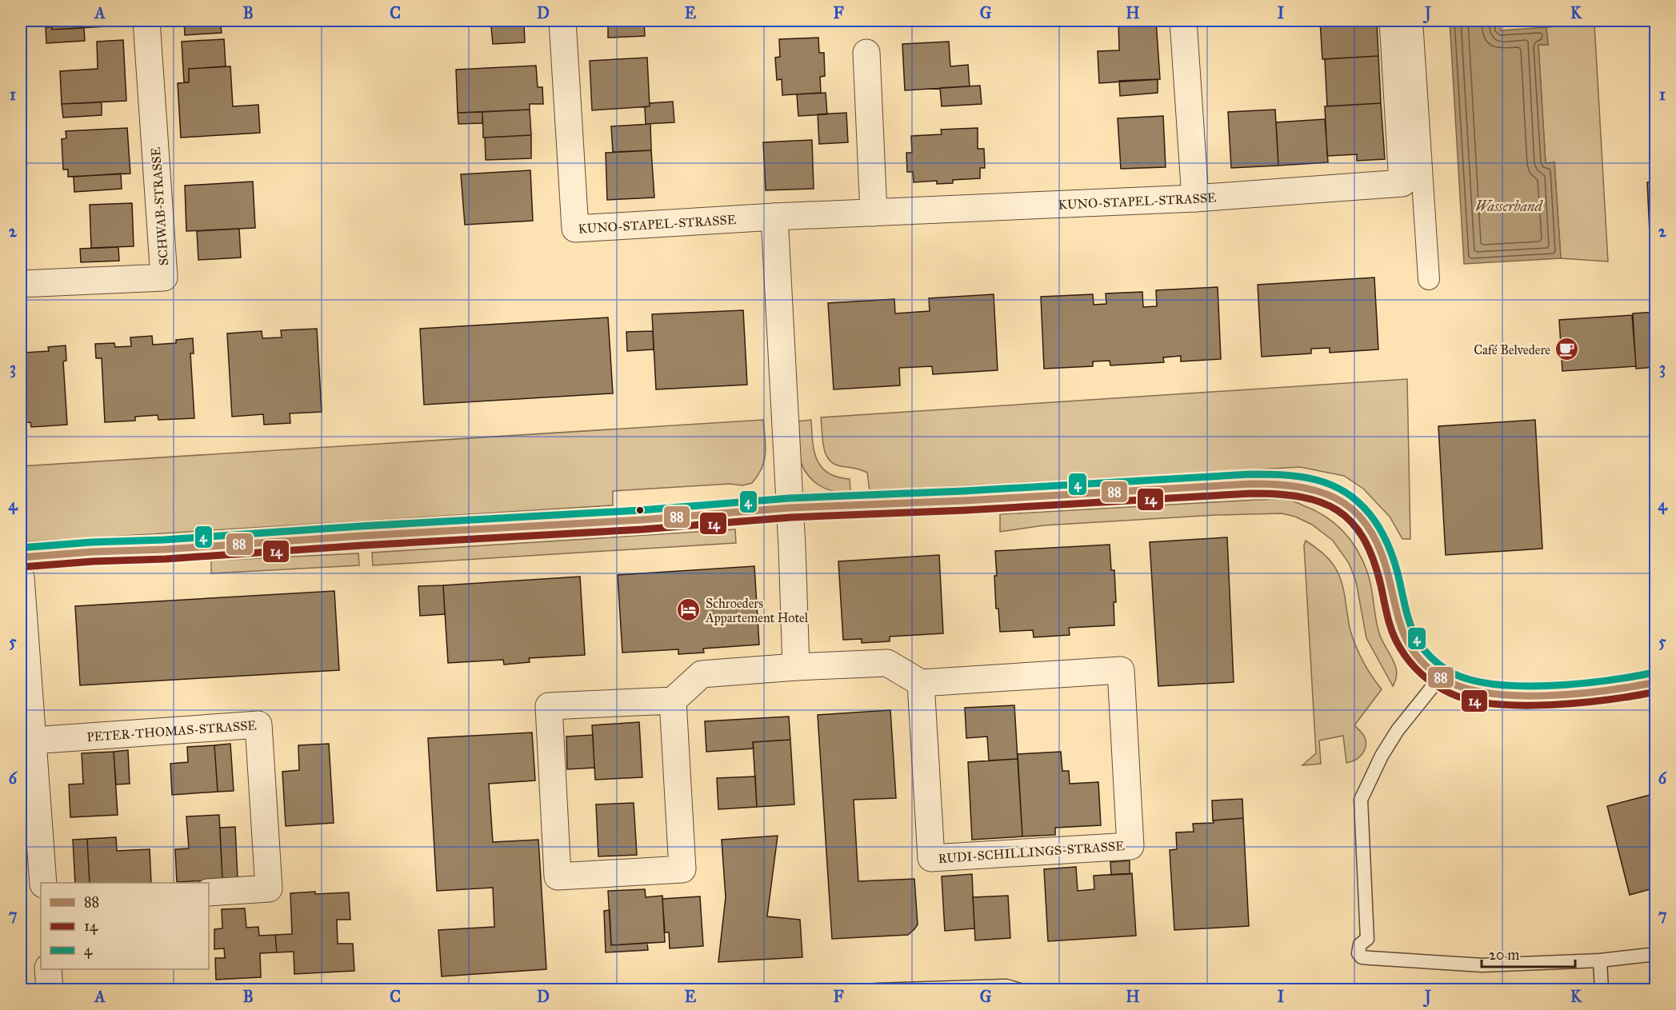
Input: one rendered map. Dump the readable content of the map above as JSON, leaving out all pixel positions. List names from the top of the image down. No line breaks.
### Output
{"streets":{"street":["KUNO-STAPEL-STRASSE","SCHWAB-STRASSE","PETER-THOMAS-STRASSE","RUDI-SCHILLINGS-STRASSE"]},"water":["Wasserband"],"places":{"cafe":["Café Belvedere"],"hotel":["Schroeders Appartement Hotel"]},"lines":["transit line 4","transit line 88","transit line 14"],"legend":["88","14","4"],"scale_bar":"20 m","grid":{"columns":["A","B","C","D","E","F","G","H","I","J","K"],"rows":["1","2","3","4","5","6","7"]}}
